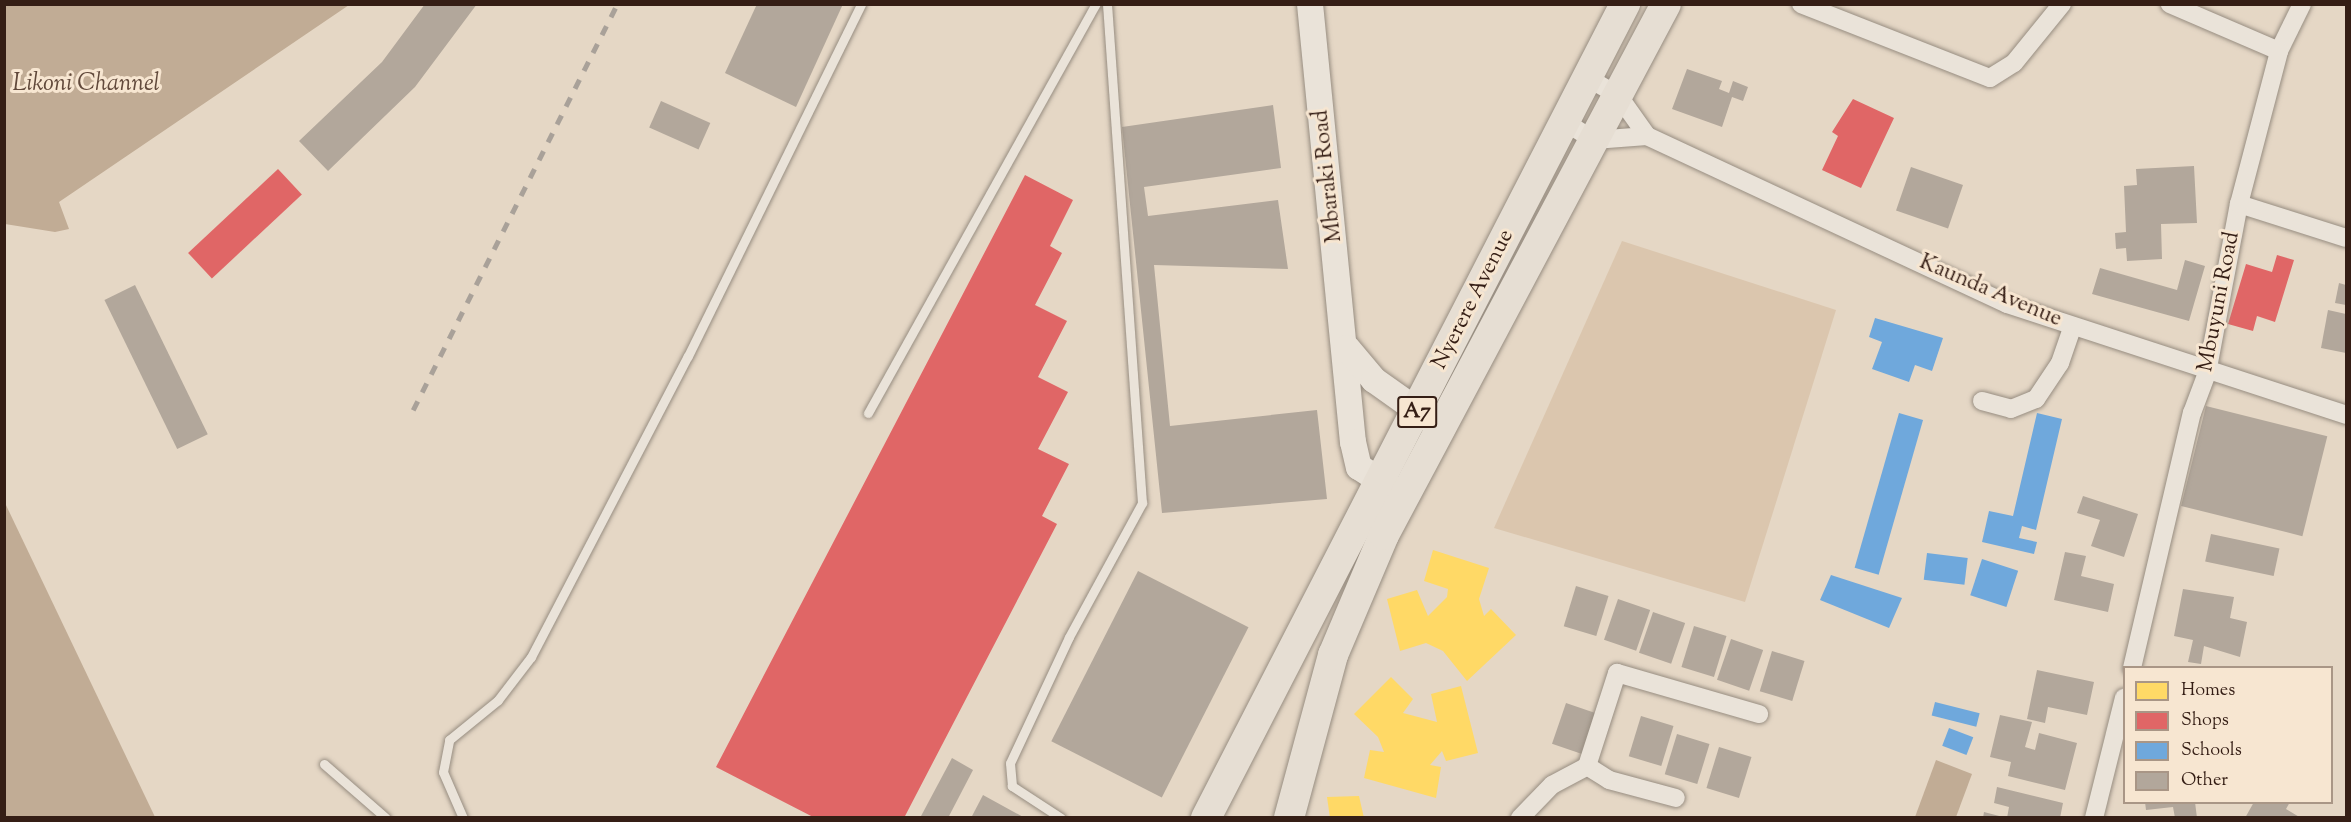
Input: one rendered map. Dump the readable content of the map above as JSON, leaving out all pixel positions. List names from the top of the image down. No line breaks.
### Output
{"streets":{"highway":["Nyerere Avenue","A7"],"main road":["Mbaraki Road"],"street":["Kaunda Avenue","Mbuyuni Road"]},"crossings":[["Mbaraki Road","Nyerere Avenue"],["Kaunda Avenue","Nyerere Avenue"],["Kaunda Avenue","Mbuyuni Road"]],"water":["Likoni Channel"],"legend":["Homes","Shops","Schools","Other"]}
